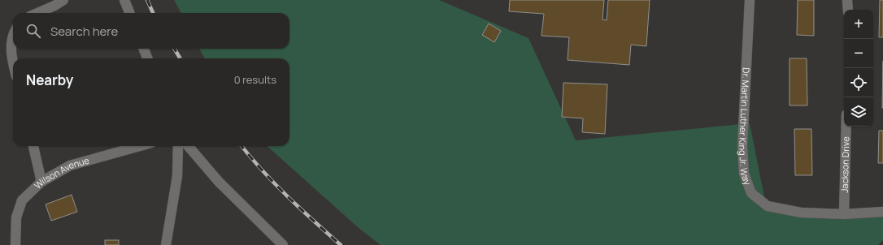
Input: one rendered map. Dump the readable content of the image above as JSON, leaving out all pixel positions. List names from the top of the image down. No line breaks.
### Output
{"streets":{"street":["Dr. Martin Luther King Jr. Way","Jackson Drive","Wilson Avenue"]},"crossings":[["Dr. Martin Luther King Jr. Way","Jackson Drive"]],"page":{"map_buttons":["+","−"],"search":"Search here","heading":["Nearby","0 results"]}}
